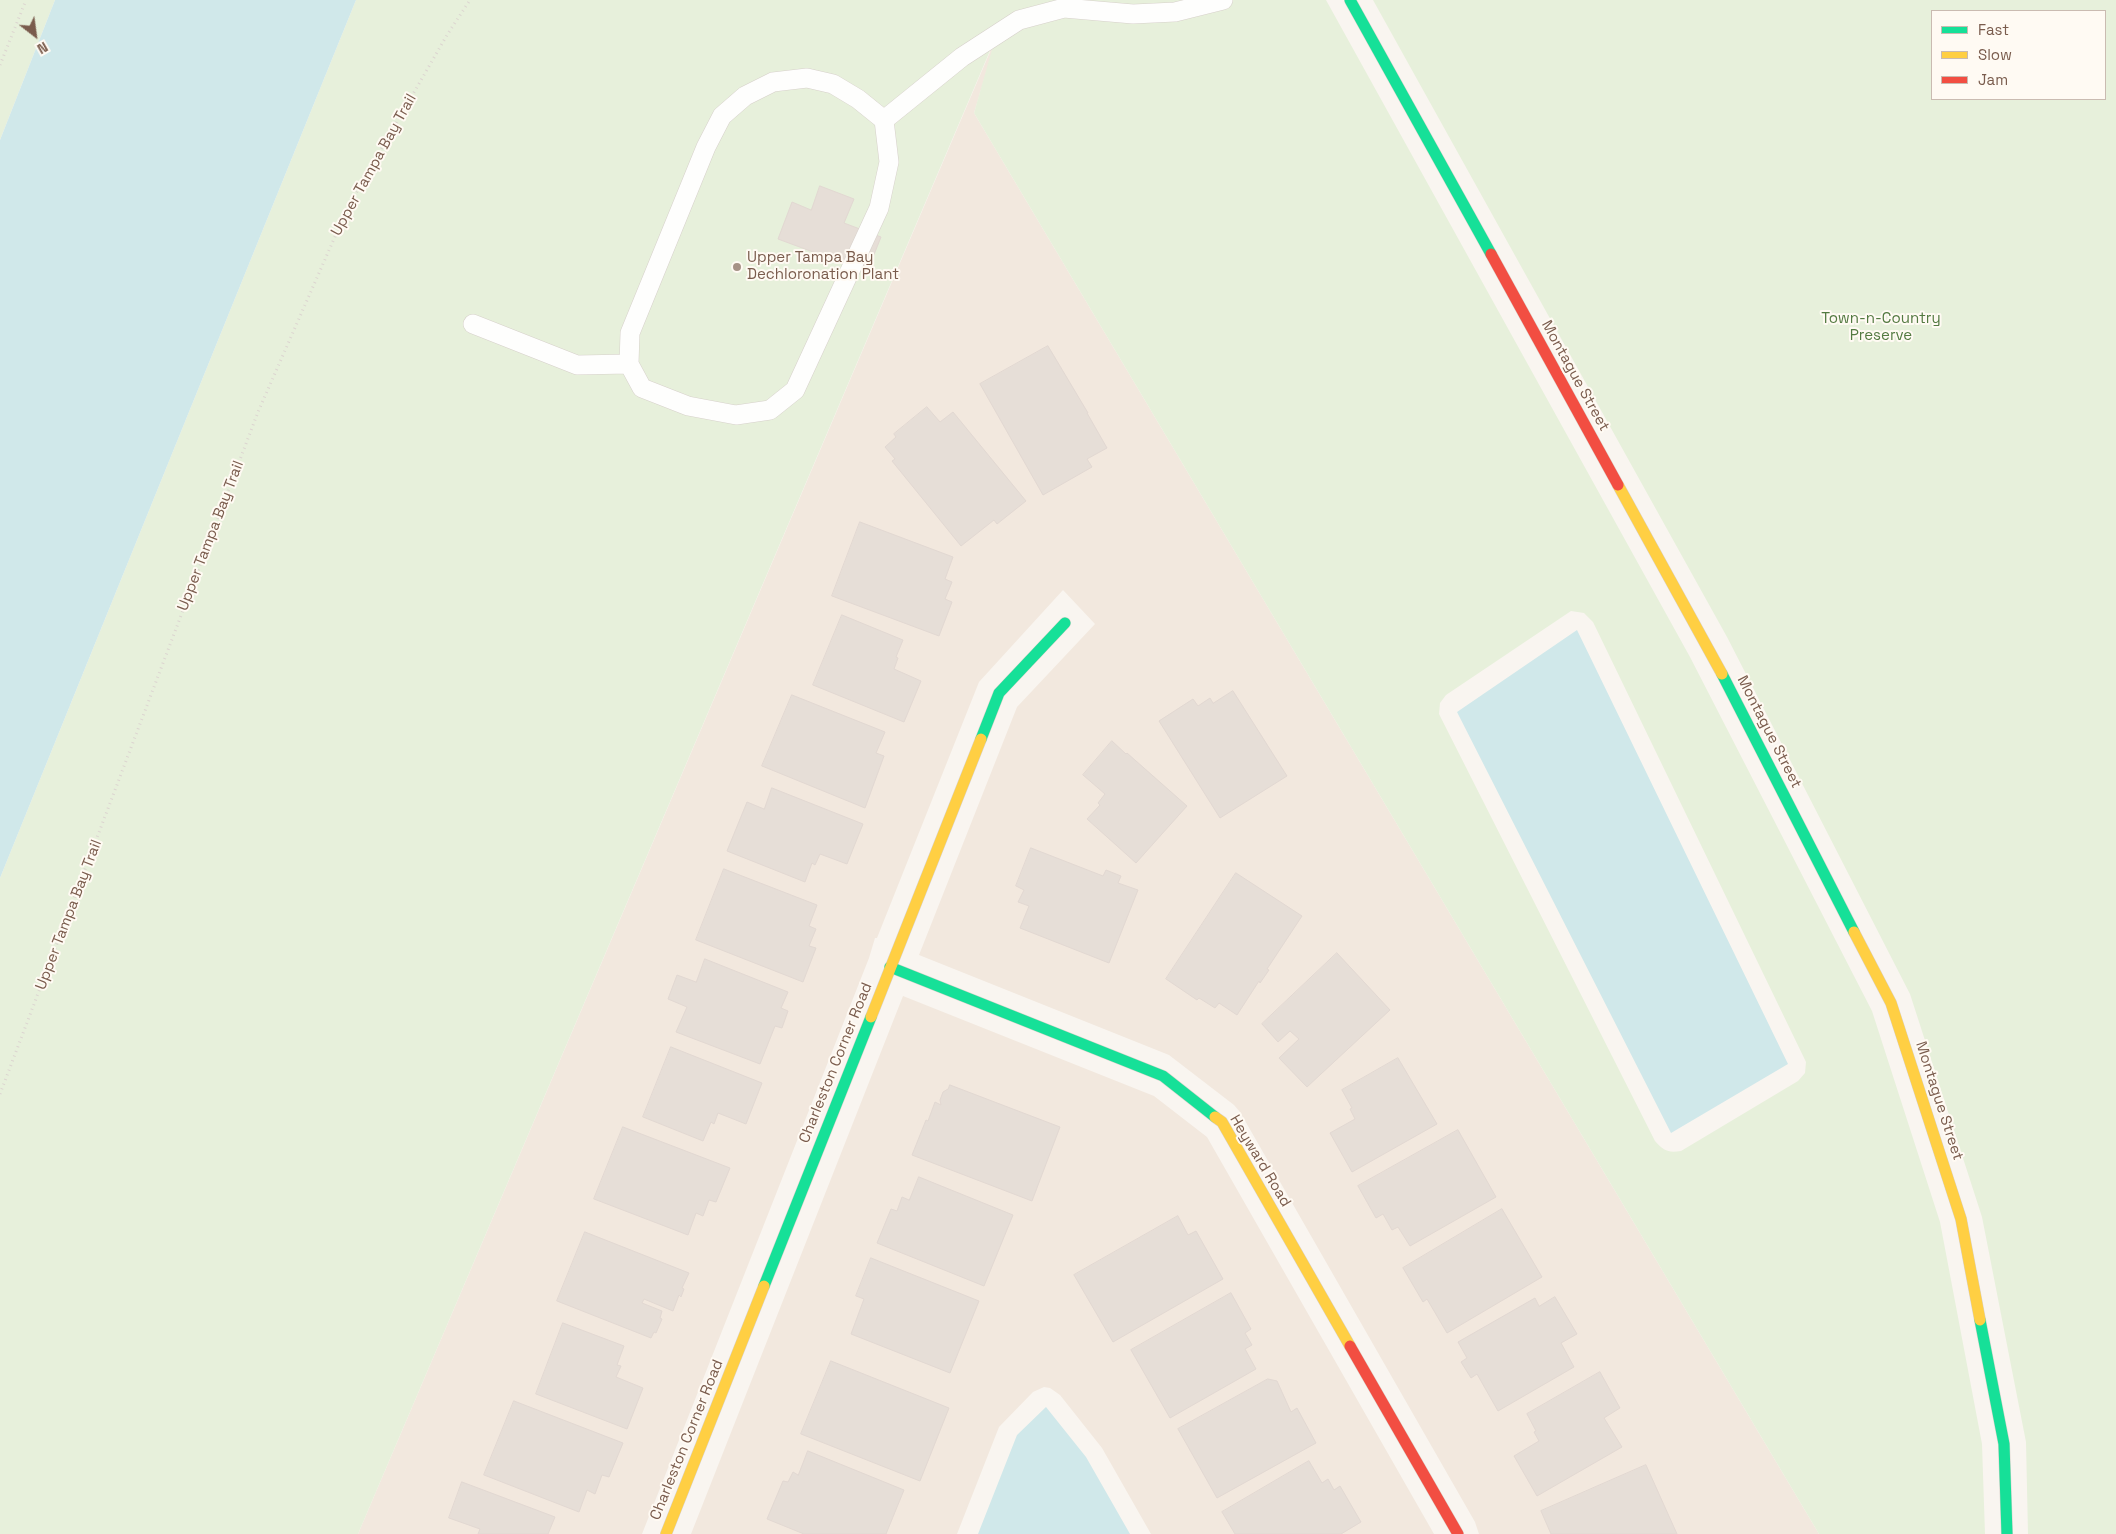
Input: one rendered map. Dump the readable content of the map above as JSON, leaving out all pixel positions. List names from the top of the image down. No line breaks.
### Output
{"streets":{"street":["Montague Street","Charleston Corner Road","Heyward Road"],"path":["Upper Tampa Bay Trail"]},"crossings":[["Charleston Corner Road","Heyward Road"]],"parks":["Town-n-Country Preserve"],"places":["Upper Tampa Bay Dechloronation Plant"],"legend":["Fast","Slow","Jam"],"north":"bottom right"}
